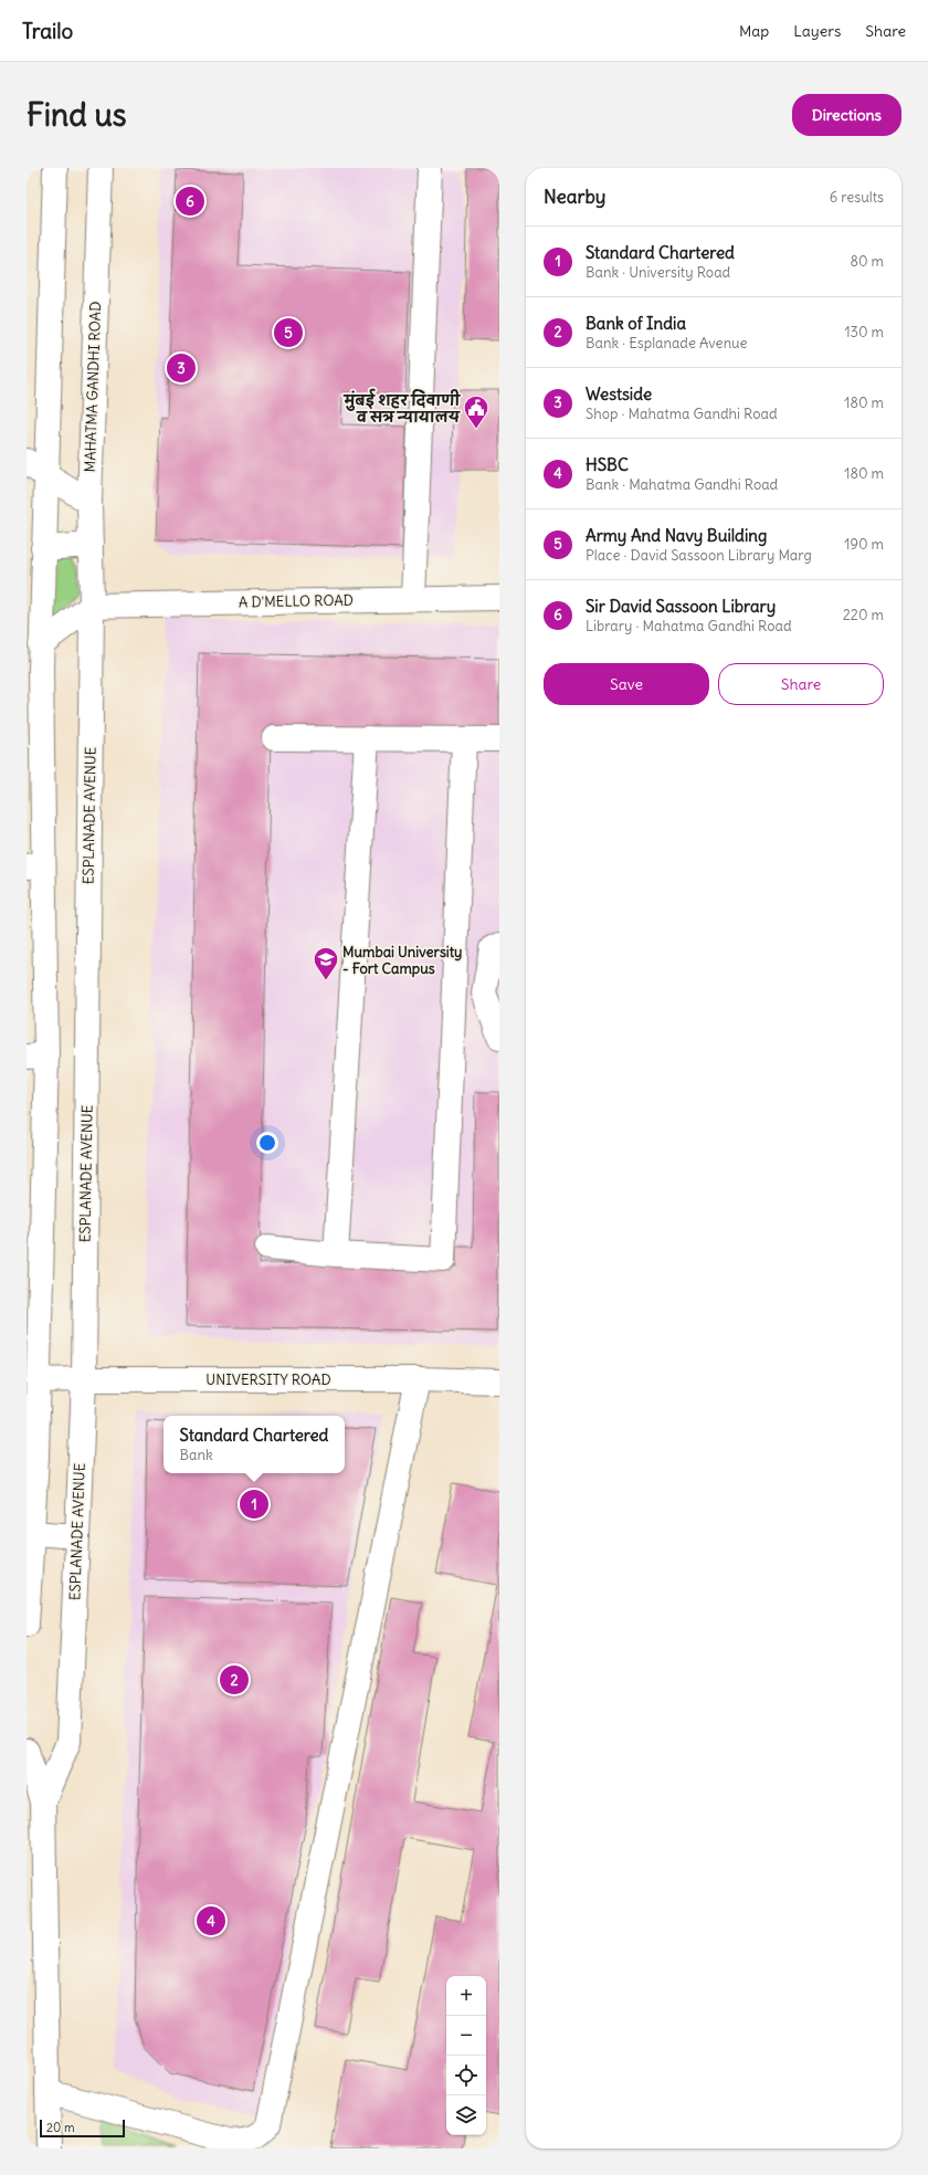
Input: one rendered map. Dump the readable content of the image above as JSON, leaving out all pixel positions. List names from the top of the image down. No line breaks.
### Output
{"streets":{"main road":["MAHATMA GANDHI ROAD","A D'MELLO ROAD","ESPLANADE AVENUE","UNIVERSITY ROAD"]},"crossings":[["MAHATMA GANDHI ROAD","A D'MELLO ROAD"],["MAHATMA GANDHI ROAD","ESPLANADE AVENUE"],["A D'MELLO ROAD","ESPLANADE AVENUE"],["ESPLANADE AVENUE","UNIVERSITY ROAD"]],"places":{"public building":["मुंबई शहर दिवाणी व सत्र न्यायालय"],"school or university":["Mumbai University - Fort Campus"]},"scale_bar":"20 m","page":{"header":"Trailo","nav":["Map","Layers","Share"],"buttons":["Directions",["Save","Share"]],"title":"Find us","heading":["Nearby","6 results"],"pins":["6","5","3","1","2","4"],"list":[{"mark":"1","name":"Standard Chartered","note":"Bank · University Road","value":"80 m"},{"mark":"2","name":"Bank of India","note":"Bank · Esplanade Avenue","value":"130 m"},{"mark":"3","name":"Westside","note":"Shop · Mahatma Gandhi Road","value":"180 m"},{"mark":"4","name":"HSBC","note":"Bank · Mahatma Gandhi Road","value":"180 m"},{"mark":"5","name":"Army And Navy Building","note":"Place · David Sassoon Library Marg","value":"190 m"},{"mark":"6","name":"Sir David Sassoon Library","note":"Library · Mahatma Gandhi Road","value":"220 m"}],"popup":["Standard Chartered","Bank"],"map_buttons":["+","−"],"scale":"20 m"}}
